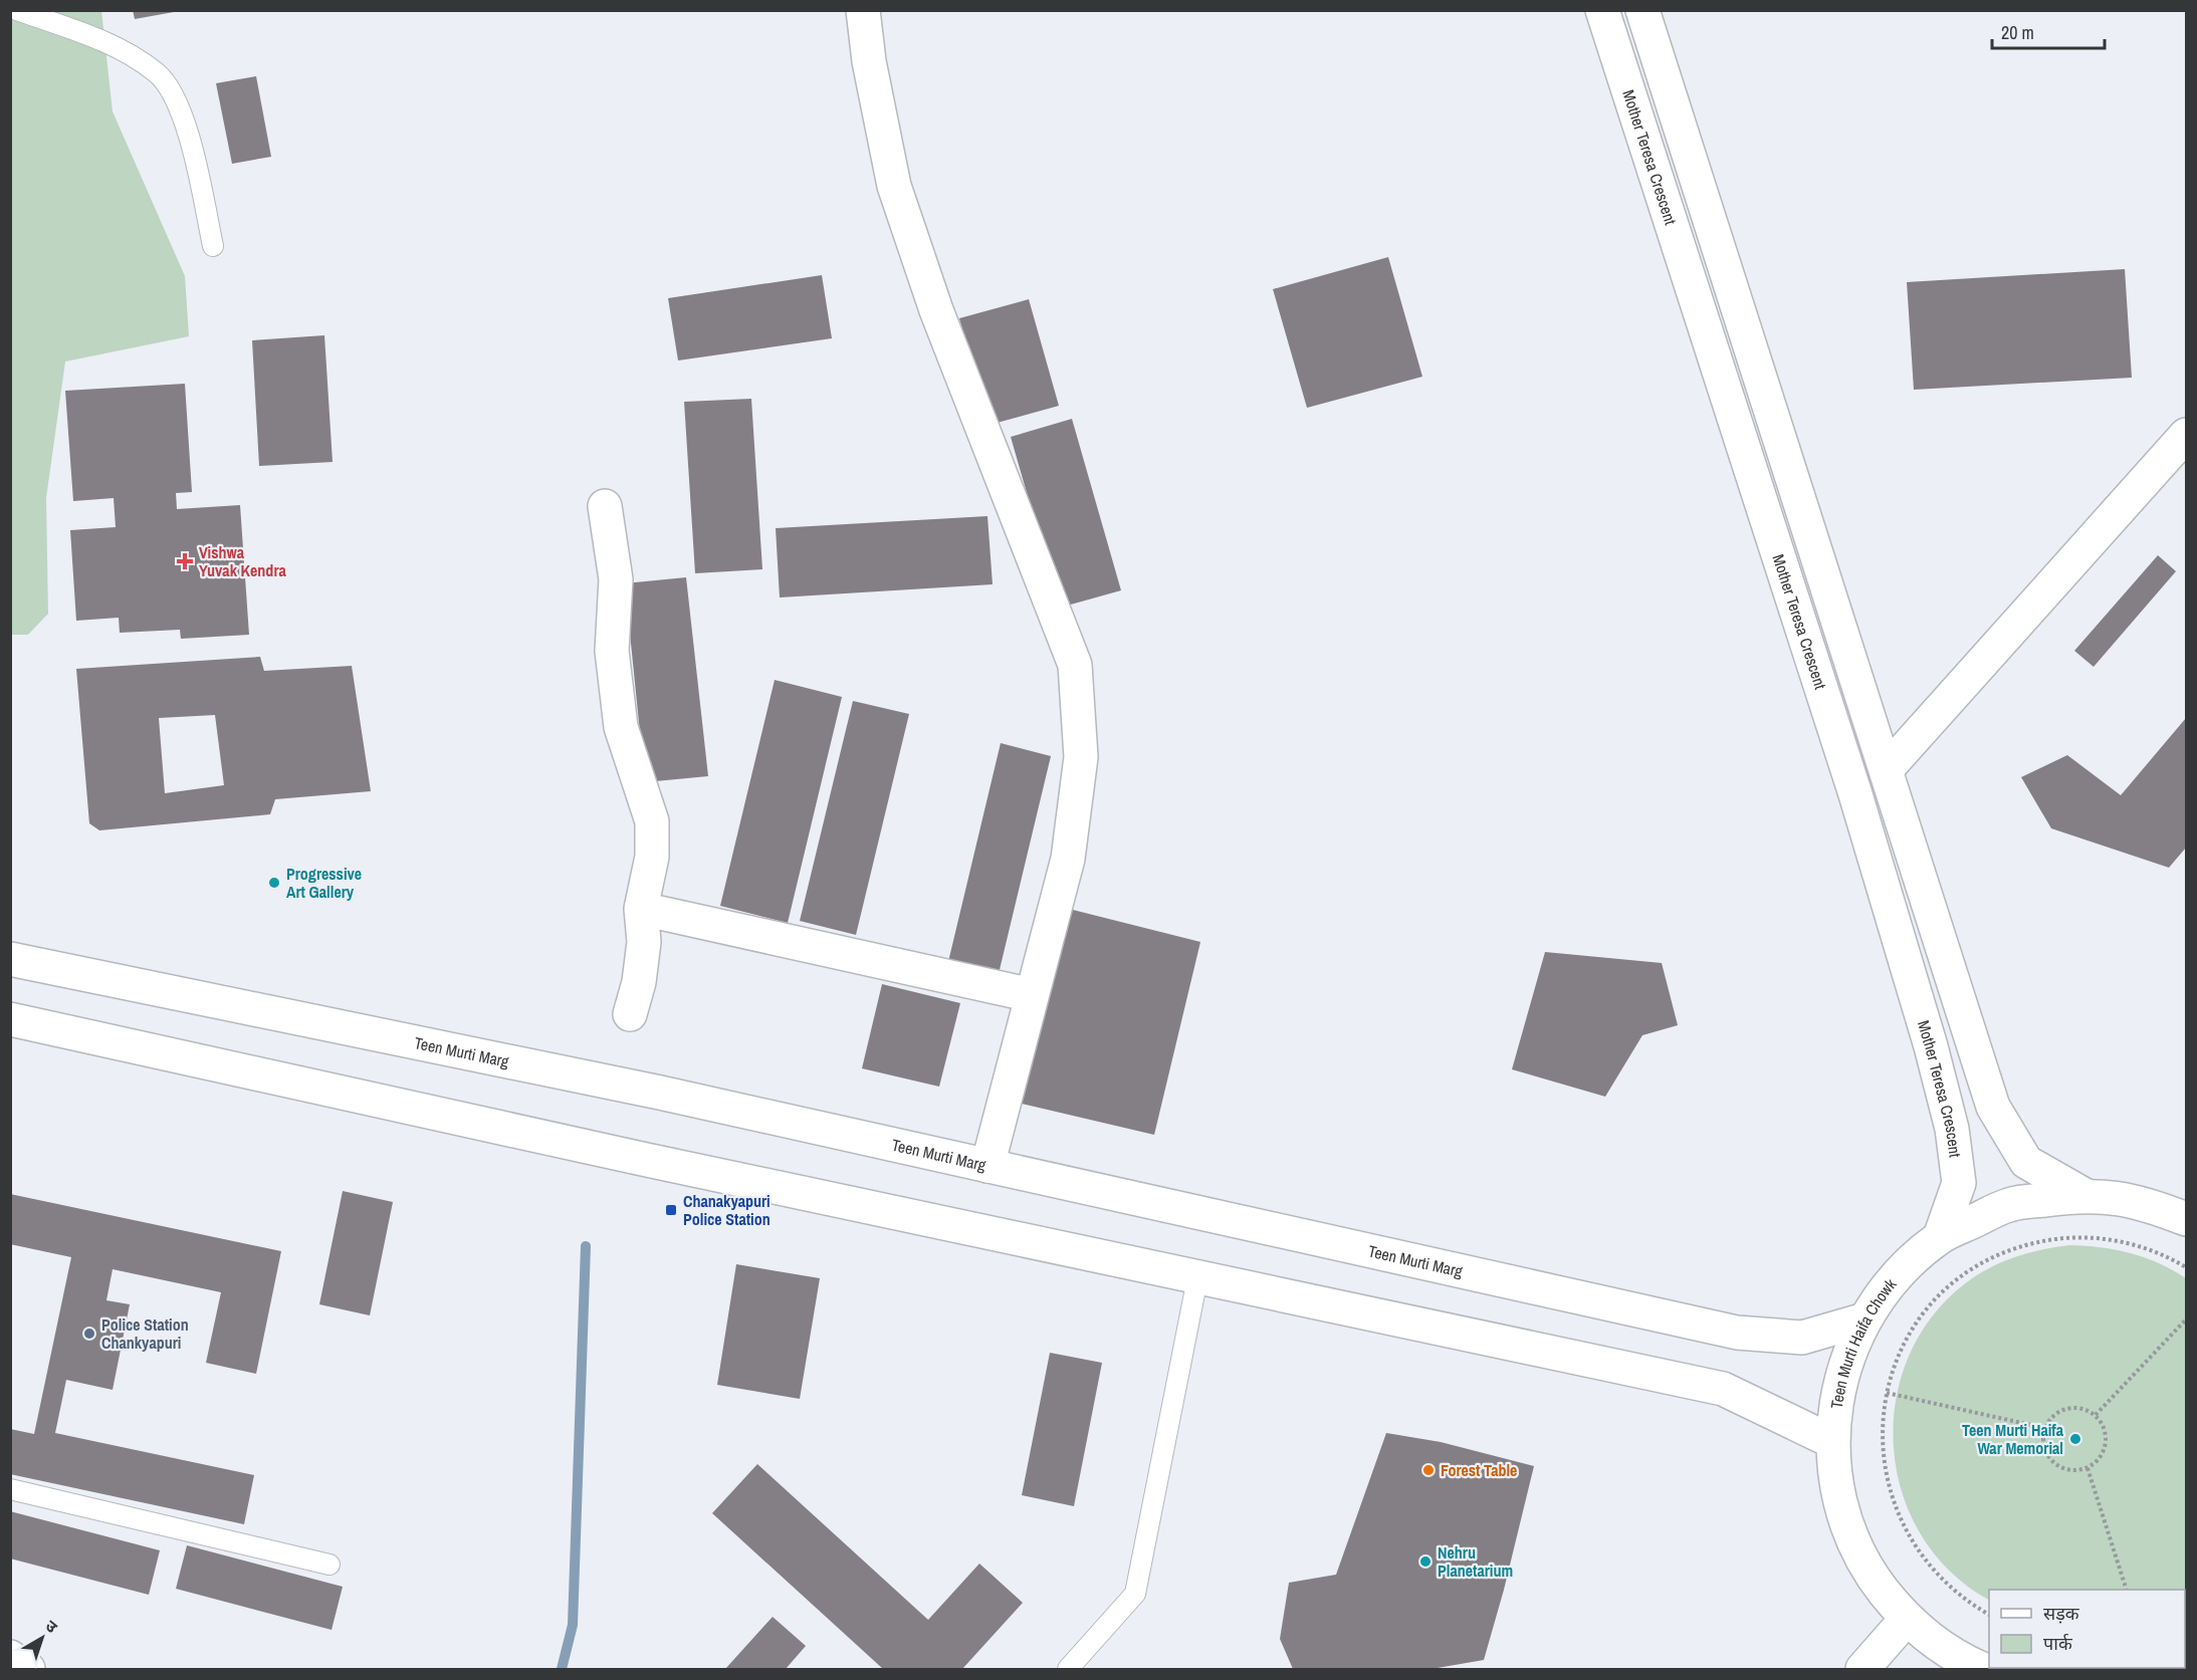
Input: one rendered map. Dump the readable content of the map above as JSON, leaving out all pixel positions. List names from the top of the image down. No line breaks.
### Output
{"streets":{"main road":["Mother Teresa Crescent","Teen Murti Marg","Teen Murti Haifa Chowk"]},"crossings":[["Mother Teresa Crescent","Teen Murti Haifa Chowk"],["Teen Murti Marg","Teen Murti Haifa Chowk"]],"places":{"health":["Vishwa Yuvak Kendra"],"other":["Progressive Art Gallery","Police Station Chankyapuri","Teen Murti Haifa War Memorial","Forest Table","Nehru Planetarium"],"transit":["Chanakyapuri Police Station"]},"legend":["सड़क","पार्क"],"scale_bar":"20 m","north":"top right"}
